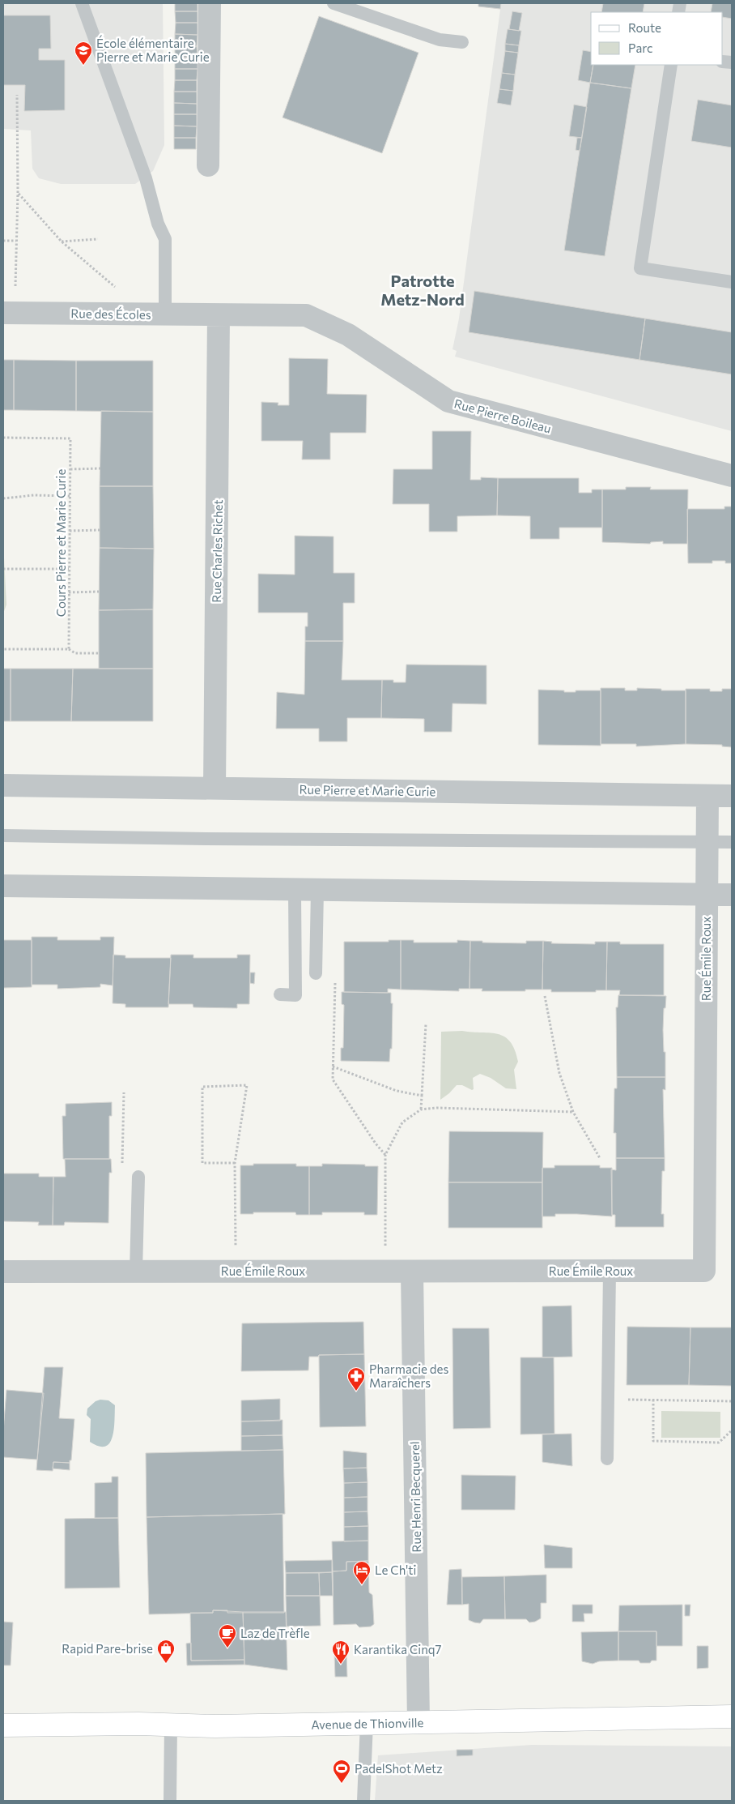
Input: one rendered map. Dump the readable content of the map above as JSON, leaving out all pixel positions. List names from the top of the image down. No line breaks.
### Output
{"streets":{"main road":["Avenue de Thionville"],"street":["Rue des Écoles","Rue Pierre Boileau","Rue Charles Richet","Rue Pierre et Marie Curie","Rue Émile Roux","Rue Henri Becquerel"],"path":["Cours Pierre et Marie Curie"]},"crossings":[["Rue des Écoles","Rue Pierre Boileau"],["Rue des Écoles","Rue Charles Richet"],["Rue Pierre Boileau","Rue Charles Richet"],["Rue Charles Richet","Rue Pierre et Marie Curie"],["Rue Pierre et Marie Curie","Rue Émile Roux"],["Rue Émile Roux","Rue Henri Becquerel"],["Rue Henri Becquerel","Avenue de Thionville"]],"districts":["Patrotte Metz-Nord"],"places":{"school or university":["École élémentaire Pierre et Marie Curie"],"pharmacy":["Pharmacie des Maraîchers"],"hotel":["Le Ch'ti"],"cafe":["Laz de Trèfle"],"shop":["Rapid Pare-brise"],"restaurant":["Karantika Cinq7"],"sports":["PadelShot Metz"]},"legend":["Route","Parc"]}
